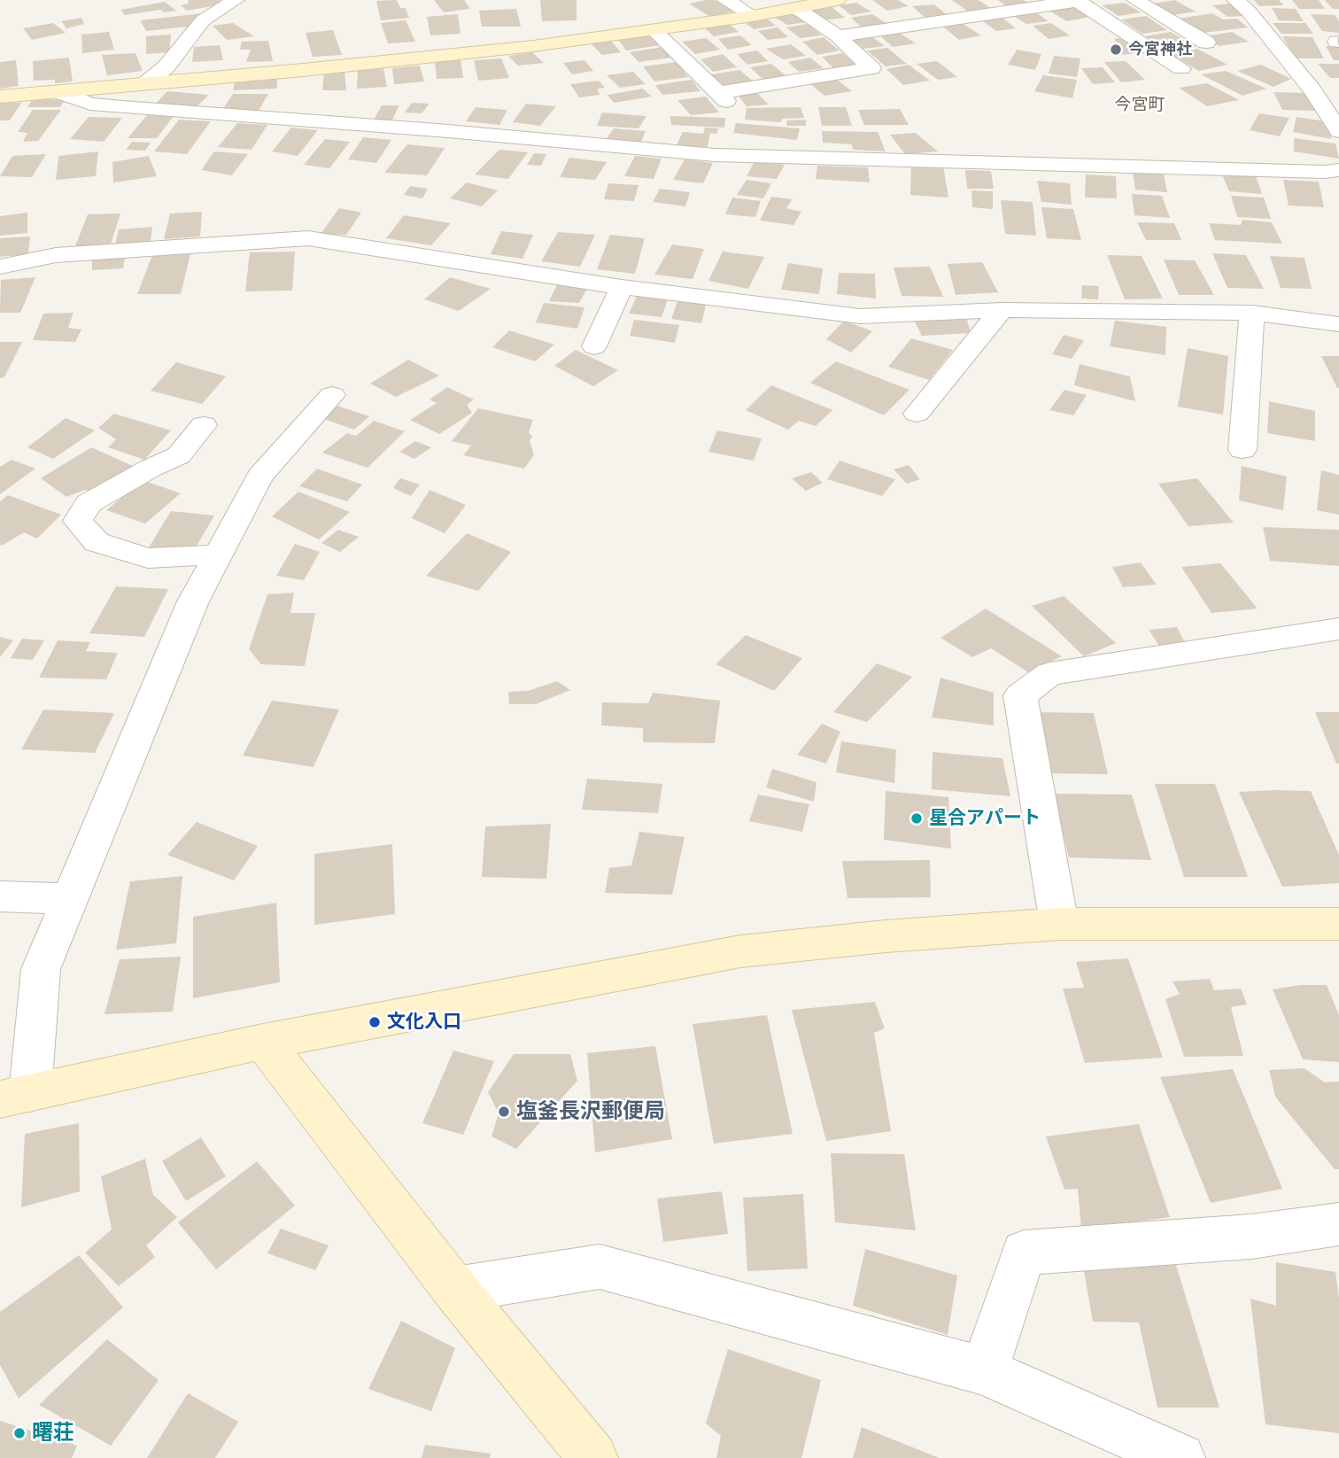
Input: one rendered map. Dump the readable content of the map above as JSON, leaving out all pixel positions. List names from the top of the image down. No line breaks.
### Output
{"districts":["今宮町"],"places":["今宮神社","星合アパート","文化入口","塩釜長沢郵便局","曙荘"]}
